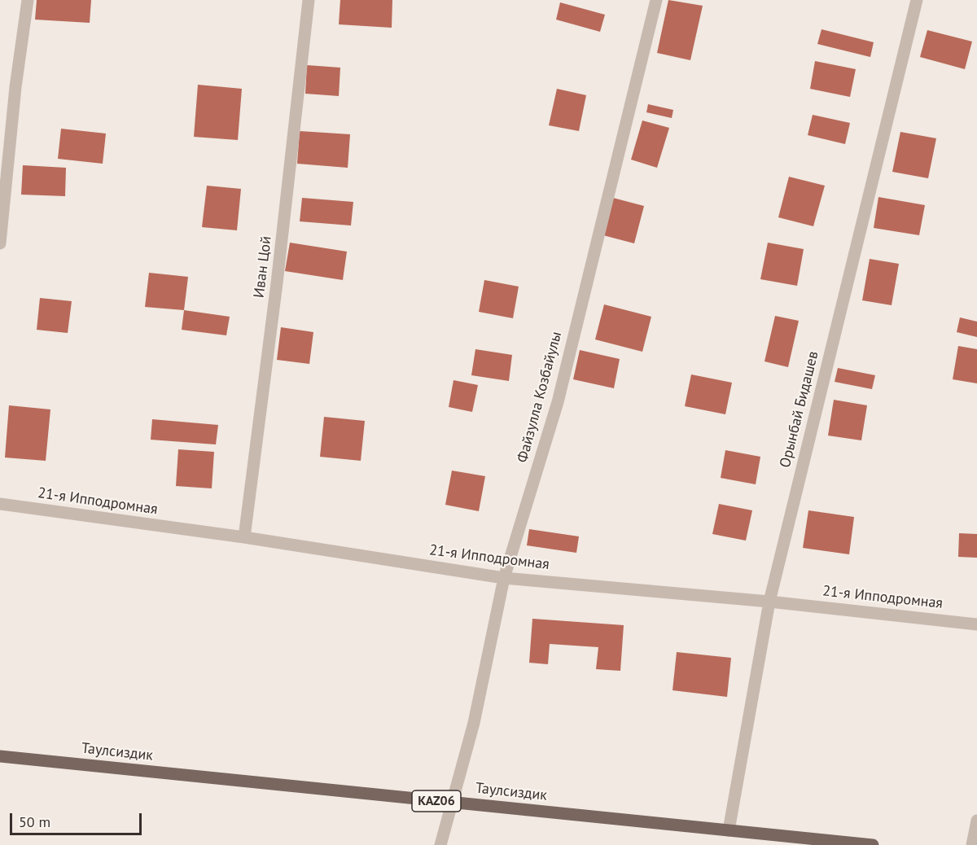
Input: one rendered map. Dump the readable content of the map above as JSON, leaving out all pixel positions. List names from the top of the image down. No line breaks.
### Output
{"streets":{"main road":["Таулсиздик","KAZ06"],"street":["Иван Цой","Файзулла Козбайулы","Орынбай Бидашев","21-я Ипподромная"]},"crossings":[["Иван Цой","21-я Ипподромная"],["Файзулла Козбайулы","21-я Ипподромная"],["Файзулла Козбайулы","Таулсиздик"],["Орынбай Бидашев","21-я Ипподромная"],["Орынбай Бидашев","Таулсиздик"]],"scale_bar":"50 m"}
